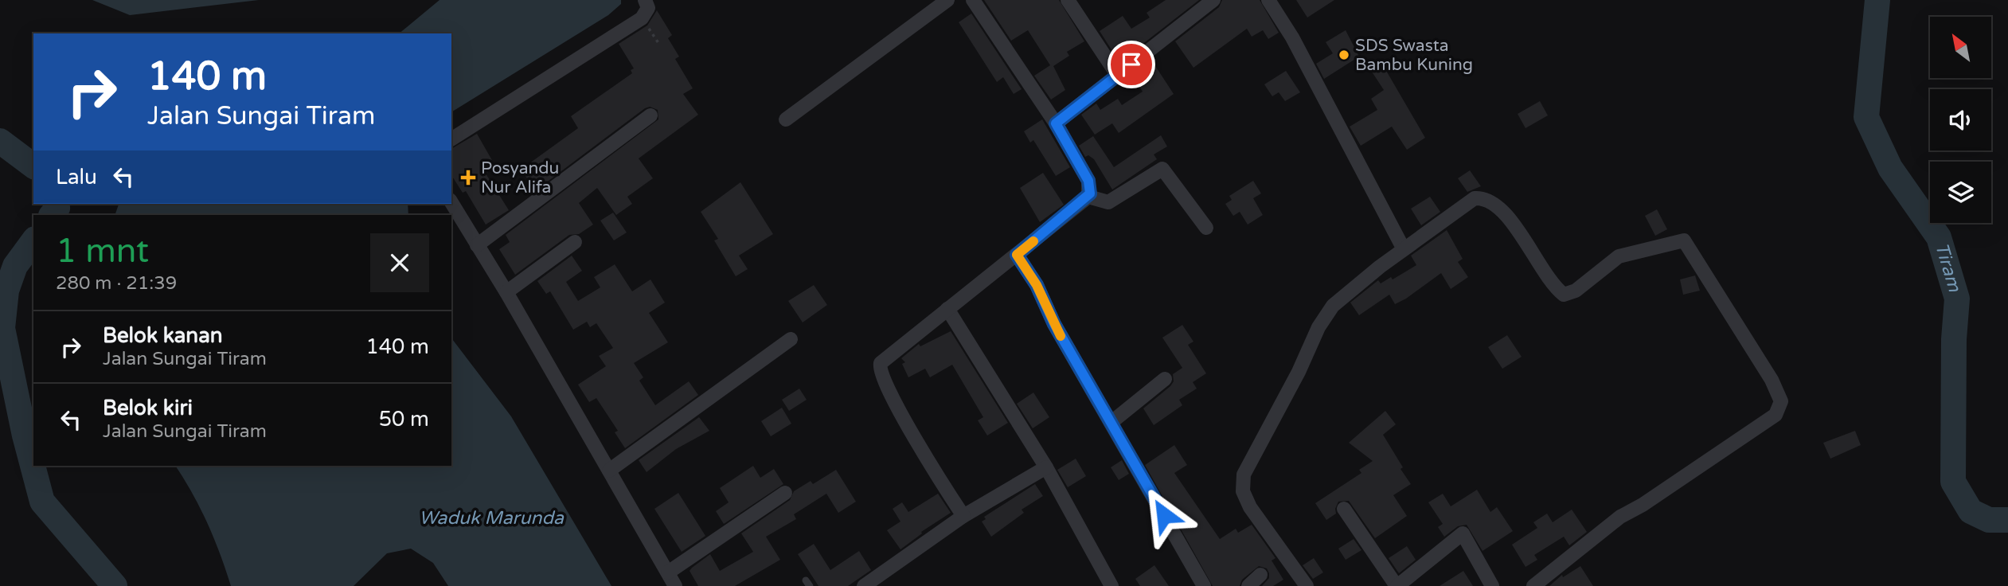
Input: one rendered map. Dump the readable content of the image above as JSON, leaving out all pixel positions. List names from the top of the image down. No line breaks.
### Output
{"water":["Tiram","Waduk Marunda"],"places":{"other":["SDS Swasta Bambu Kuning"],"health":["Posyandu Nur Alifa"]},"north":"top left","page":{"turn":["140 m","Jalan Sungai Tiram"],"then":"Lalu","heading":["1 mnt","280 m · 21:39"],"list":[{"name":"Belok kanan","note":"Jalan Sungai Tiram","value":"140 m"},{"name":"Belok kiri","note":"Jalan Sungai Tiram","value":"50 m"}]}}
